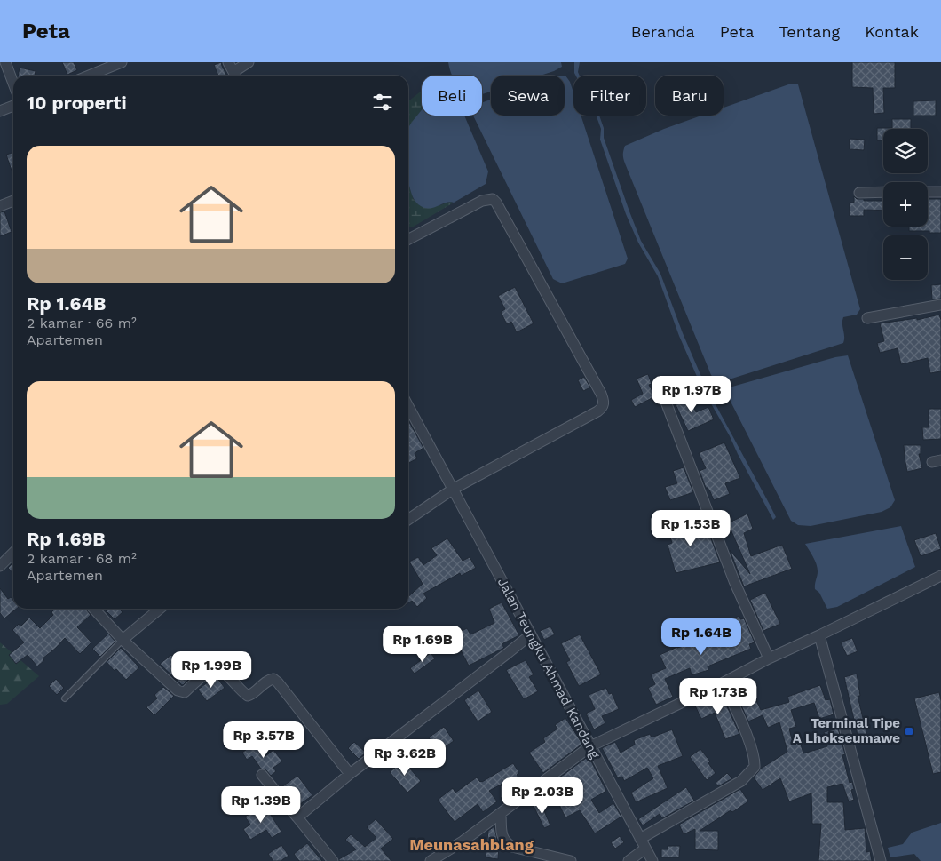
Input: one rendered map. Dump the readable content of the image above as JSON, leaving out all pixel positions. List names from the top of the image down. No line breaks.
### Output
{"streets":{"street":["Jalan Teungku Ahmad Kandang"]},"districts":["Meunasahblang"],"places":{"transit":["Terminal Tipe A Lhokseumawe"]},"page":{"header":"Peta","nav":["Beranda","Peta","Tentang","Kontak"],"chip":["Beli","Sewa","Filter","Baru"],"heading":"10 properti","map_buttons":["+","−"],"list":[{"name":"Rp 1.64B","note":"2 kamar · 66 m² · Apartemen"},{"name":"Rp 1.69B","note":"2 kamar · 68 m² · Apartemen"}],"price":["Rp 1.97B","Rp 1.53B","Rp 1.64B","Rp 1.69B","Rp 1.99B","Rp 1.73B","Rp 3.57B","Rp 3.62B","Rp 2.03B","Rp 1.39B"]}}
